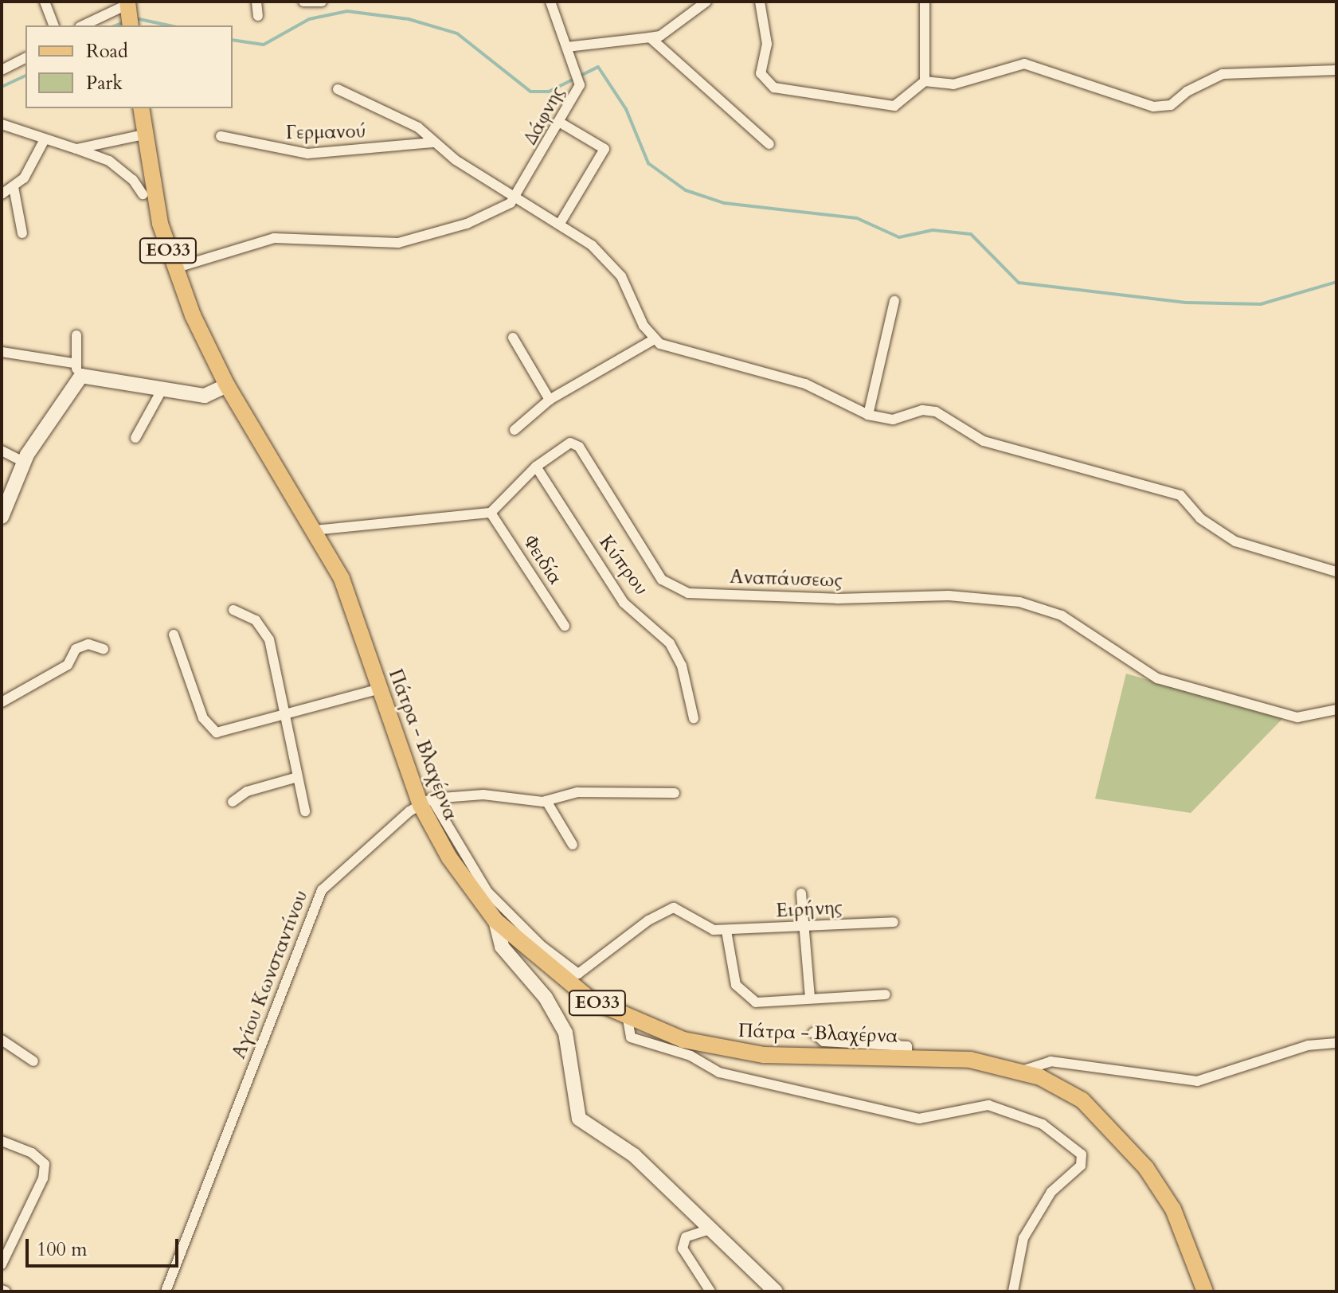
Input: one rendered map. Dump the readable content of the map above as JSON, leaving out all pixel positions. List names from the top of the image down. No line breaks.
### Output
{"streets":{"main road":["ΕΟ33","Πάτρα - Βλαχέρνα"],"street":["Δάφνης","Γερμανού","Φειδία","Κύπρου","Αναπάυσεως","Ειρήνης","Αγίου Κωνσταντίνου"]},"crossings":[["ΕΟ33","Πάτρα - Βλαχέρνα"],["Φειδία","Αναπάυσεως"],["Κύπρου","Αναπάυσεως"],["Πάτρα - Βλαχέρνα","Ειρήνης"],["Πάτρα - Βλαχέρνα","Αγίου Κωνσταντίνου"],["Ειρήνης","Αγίου Κωνσταντίνου"]],"legend":["Road","Park"],"scale_bar":"100 m"}
